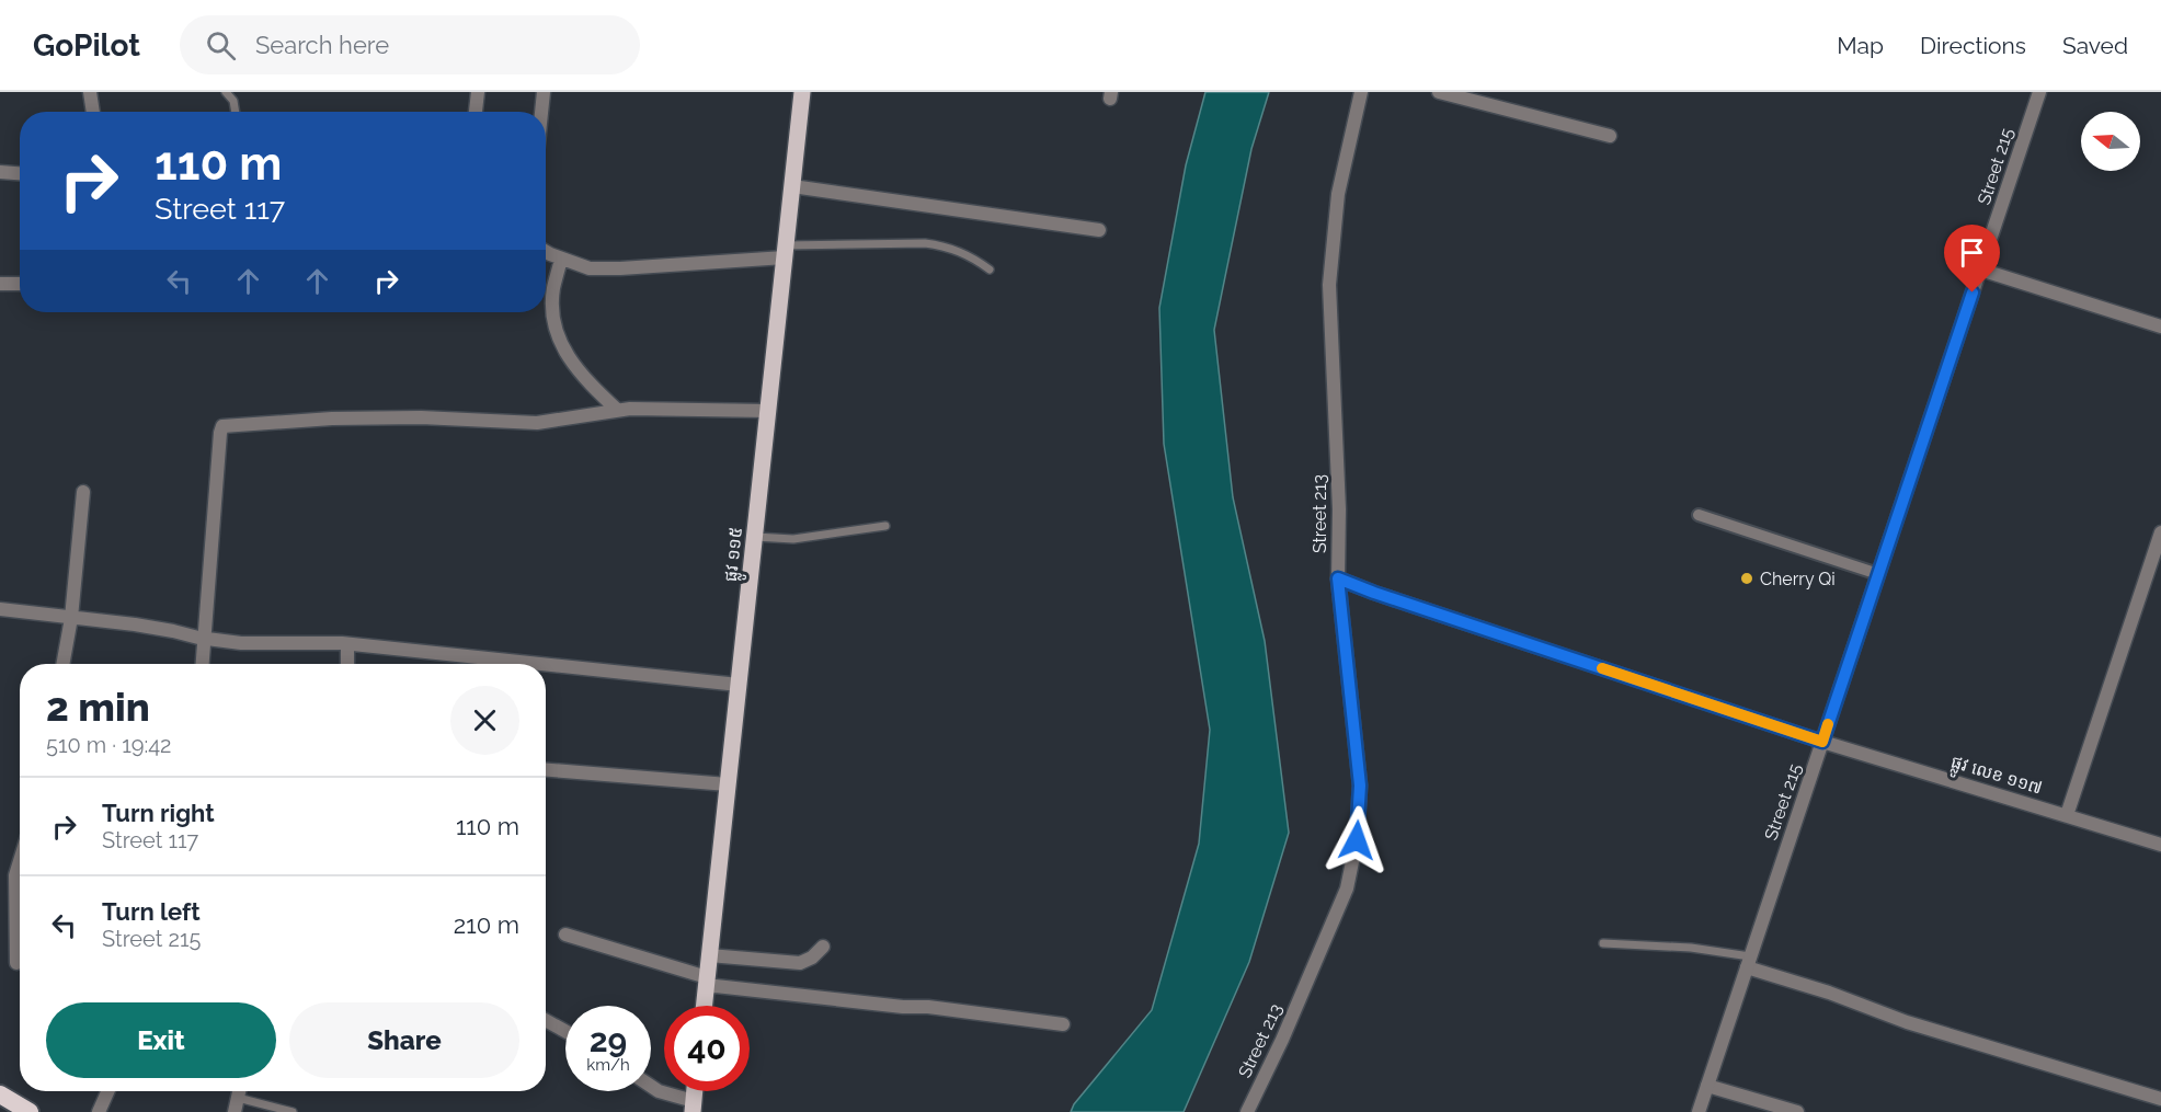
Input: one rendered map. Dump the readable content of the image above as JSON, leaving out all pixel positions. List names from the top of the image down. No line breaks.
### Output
{"streets":{"main road":["ផ្លូវ ១១៥"],"street":["Street 215","Street 213","ផ្លូវ លេខ ១១៧"]},"crossings":[["Street 215","ផ្លូវ លេខ ១១៧"],["Street 213","ផ្លូវ លេខ ១១៧"]],"places":["Cherry Qi"],"north":"left","page":{"header":"GoPilot","search":"Search here","nav":["Map","Directions","Saved"],"turn":["110 m","Street 117"],"heading":["2 min","510 m · 19:42"],"list":[{"name":"Turn right","note":"Street 117","value":"110 m"},{"name":"Turn left","note":"Street 215","value":"210 m"}],"buttons":["Exit","Share"],"speed":"29 km/h","limit":"40"}}
